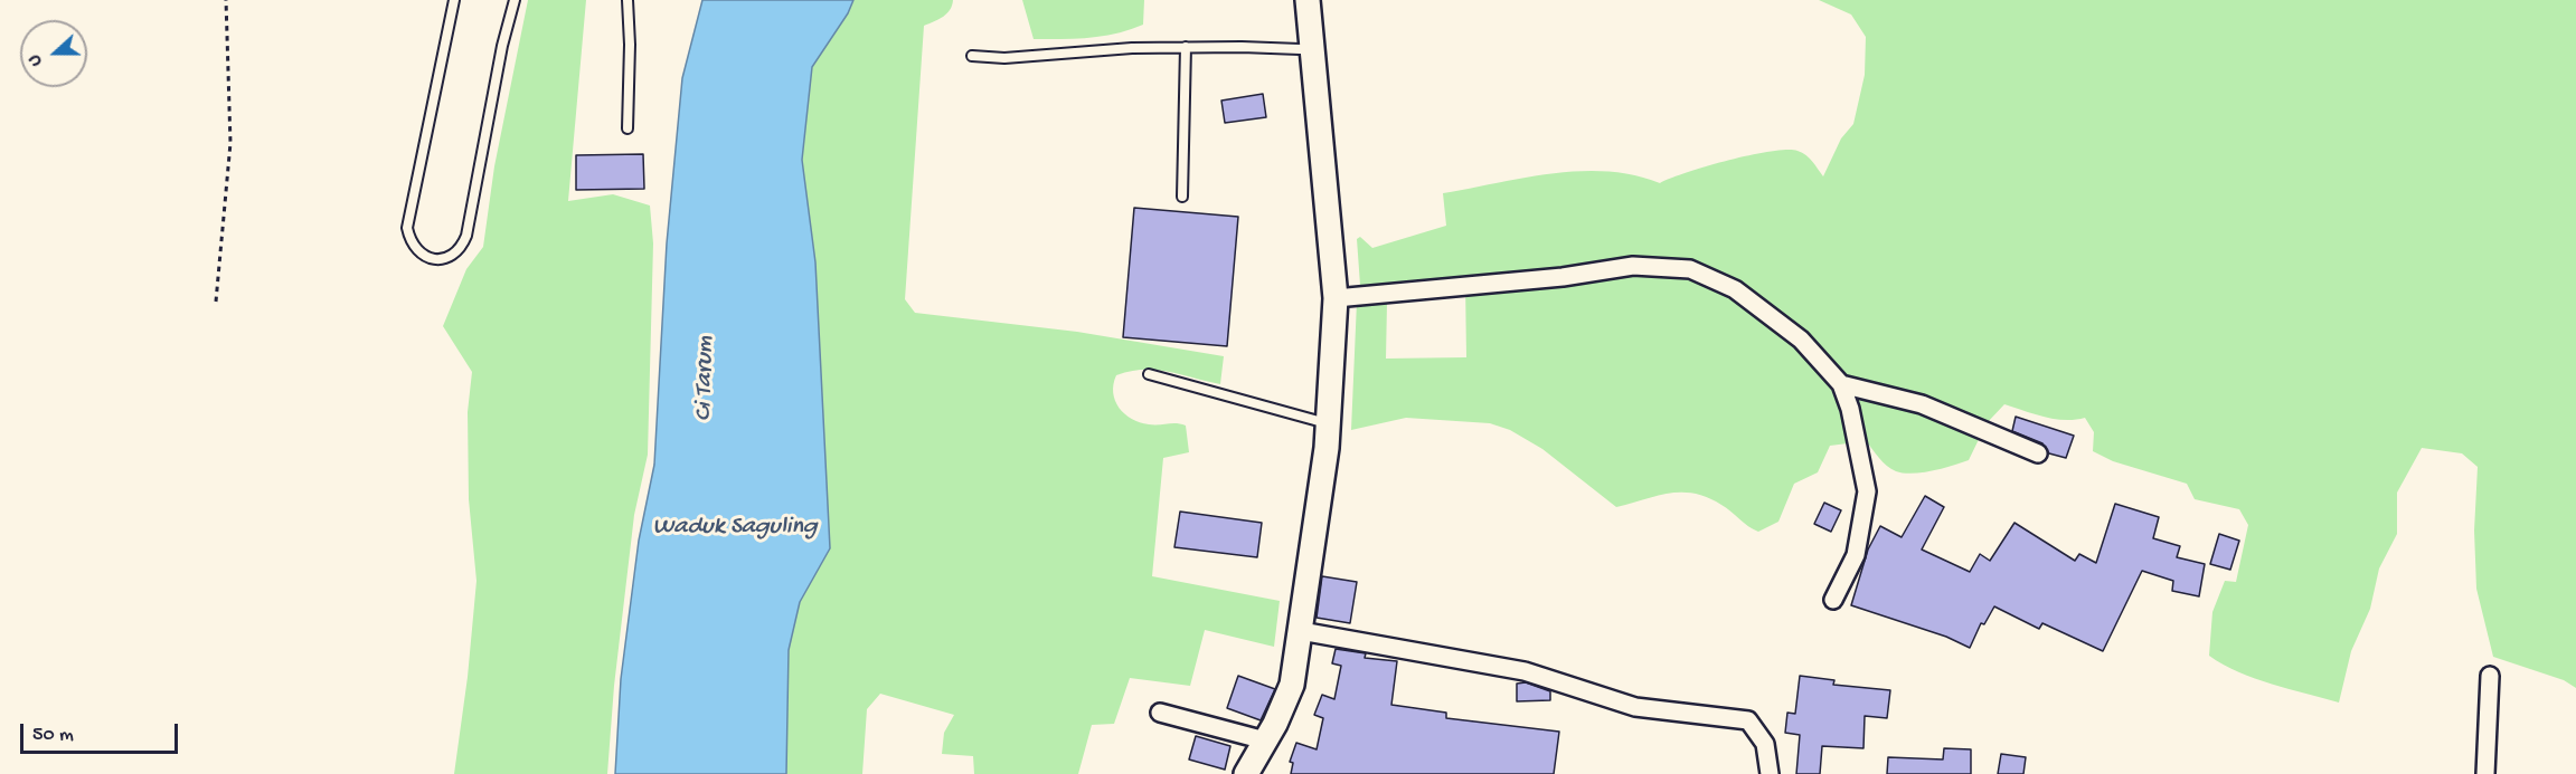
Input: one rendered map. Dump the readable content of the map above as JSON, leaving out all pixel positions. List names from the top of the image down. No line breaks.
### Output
{"water":["Ci Tarum","Waduk Saguling"],"scale_bar":"50 m","north":"left"}
